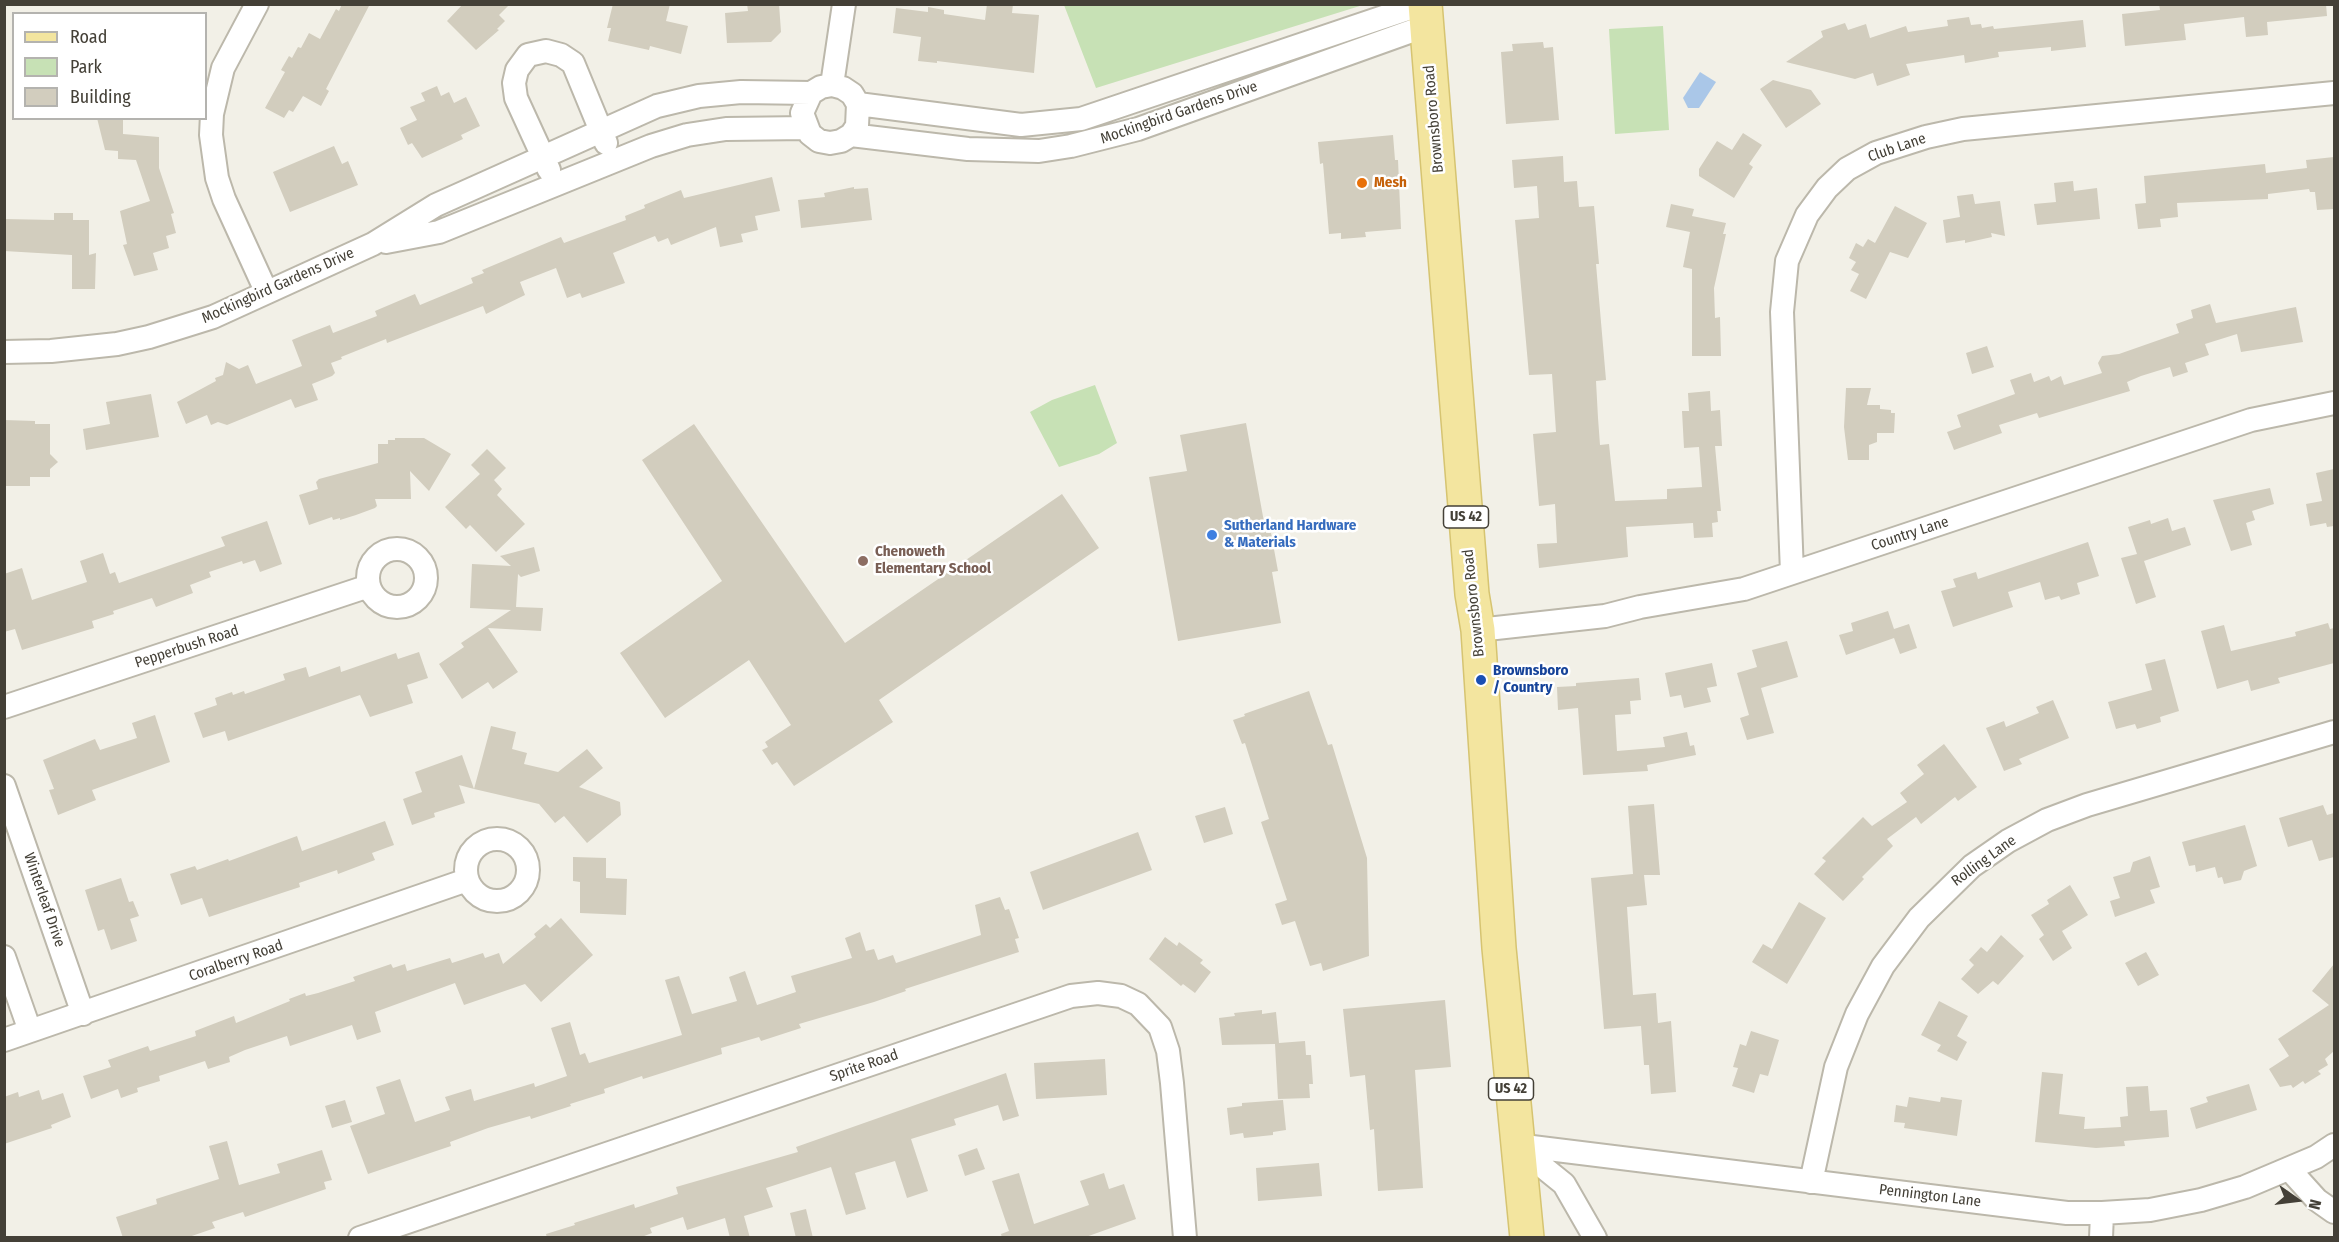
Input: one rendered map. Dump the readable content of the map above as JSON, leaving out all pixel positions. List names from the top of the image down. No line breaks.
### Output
{"streets":{"main road":["Brownsboro Road","US 42"],"street":["Mockingbird Gardens Drive","Club Lane","Country Lane","Pepperbush Road","Rolling Lane","Winterleaf Drive","Coralberry Road","Sprite Road","Pennington Lane"]},"crossings":[["Mockingbird Gardens Drive","Brownsboro Road"],["Brownsboro Road","Country Lane"],["Brownsboro Road","Pennington Lane"],["Club Lane","Country Lane"],["Rolling Lane","Pennington Lane"],["Winterleaf Drive","Coralberry Road"]],"places":["Mesh","Sutherland Hardware & Materials","Chenoweth Elementary School","Brownsboro / Country"],"legend":["Road","Park","Building"],"north":"right"}
